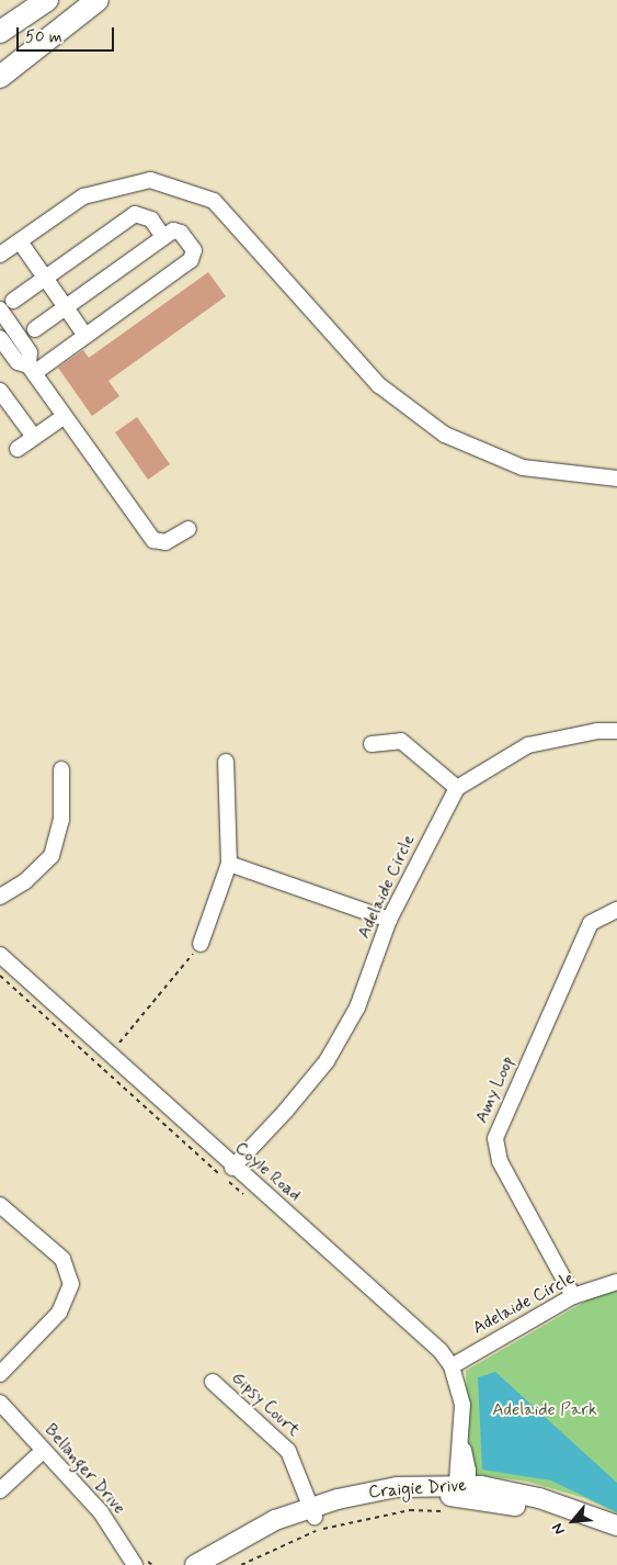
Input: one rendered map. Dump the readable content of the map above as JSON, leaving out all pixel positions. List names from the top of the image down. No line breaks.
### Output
{"streets":{"main road":["Craigie Drive"],"street":["Adelaide Circle","Amy Loop","Coyle Road","Gipsy Court","Bellanger Drive"]},"crossings":[["Adelaide Circle","Amy Loop"],["Adelaide Circle","Coyle Road"],["Coyle Road","Craigie Drive"],["Gipsy Court","Craigie Drive"]],"parks":["Adelaide Park"],"scale_bar":"50 m","north":"bottom left"}
